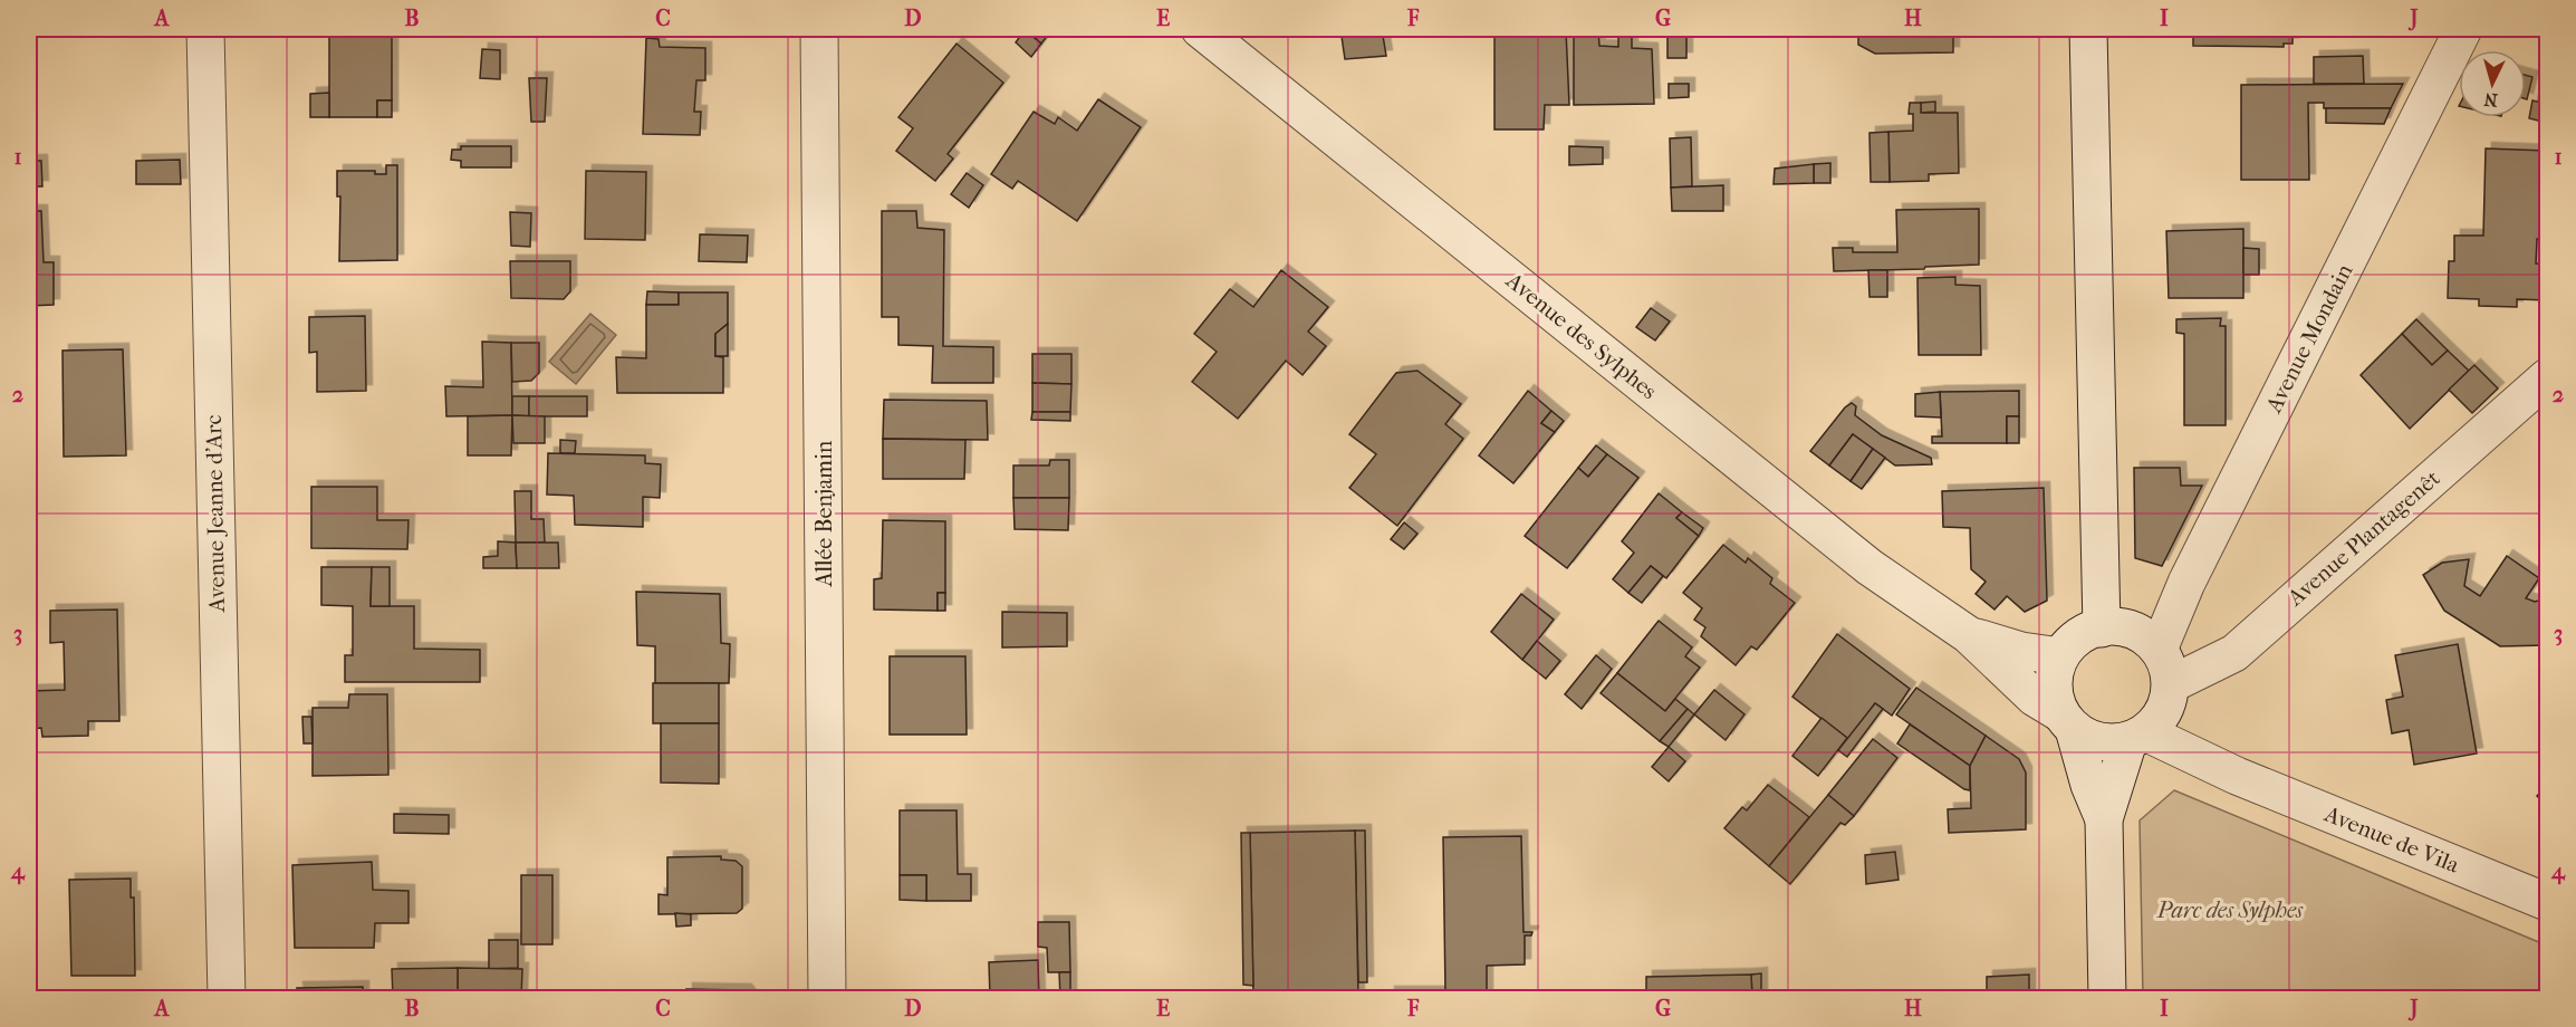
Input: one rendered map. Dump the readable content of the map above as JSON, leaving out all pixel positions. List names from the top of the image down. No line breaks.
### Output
{"streets":{"street":["Avenue des Sylphes","Avenue Mondain","Avenue Jeanne d'Arc","Allée Benjamin","Avenue Plantagenêt","Avenue de Vila"]},"crossings":[["Avenue des Sylphes","Avenue Mondain"],["Avenue des Sylphes","Avenue Plantagenêt"],["Avenue des Sylphes","Avenue de Vila"],["Avenue Mondain","Avenue Plantagenêt"],["Avenue Mondain","Avenue de Vila"],["Avenue Plantagenêt","Avenue de Vila"]],"parks":["Parc des Sylphes"],"north":"bottom","grid":{"columns":["A","B","C","D","E","F","G","H","I","J"],"rows":["1","2","3","4"]}}
